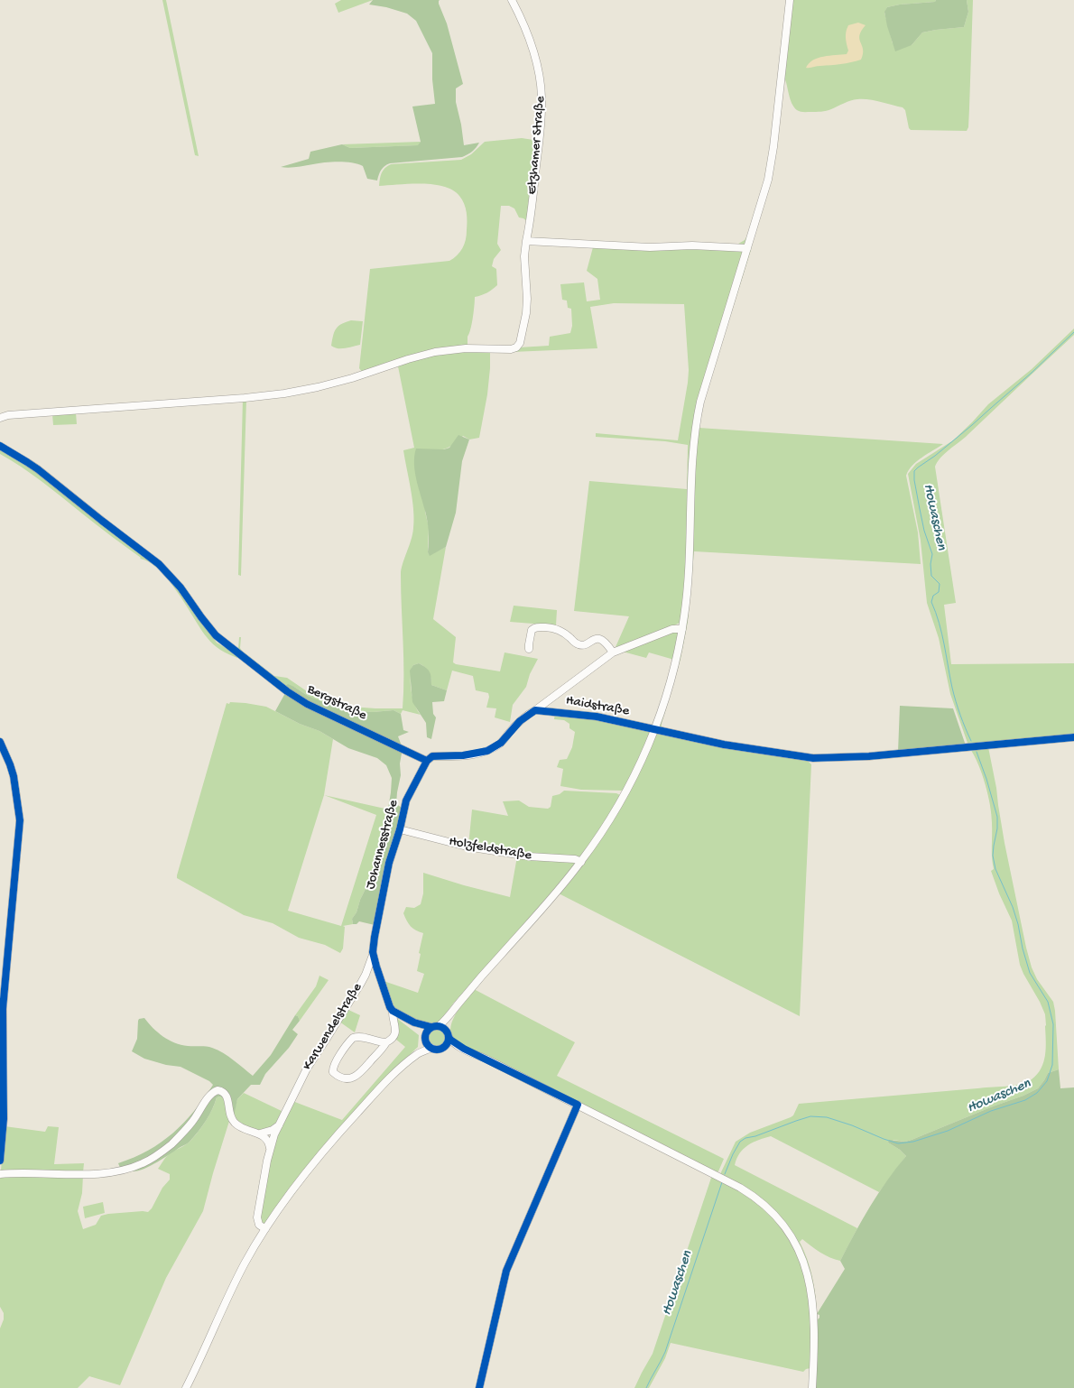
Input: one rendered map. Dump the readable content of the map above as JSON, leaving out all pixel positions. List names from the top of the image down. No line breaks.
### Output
{"streets":{"street":["Etzhamer Straße","Bergstraße","Haidstraße","Johannesstraße","Holzfeldstraße","Karwendelstraße"]},"crossings":[["Bergstraße","Johannesstraße"],["Johannesstraße","Holzfeldstraße"],["Johannesstraße","Karwendelstraße"]],"water":["Howaschen"]}
